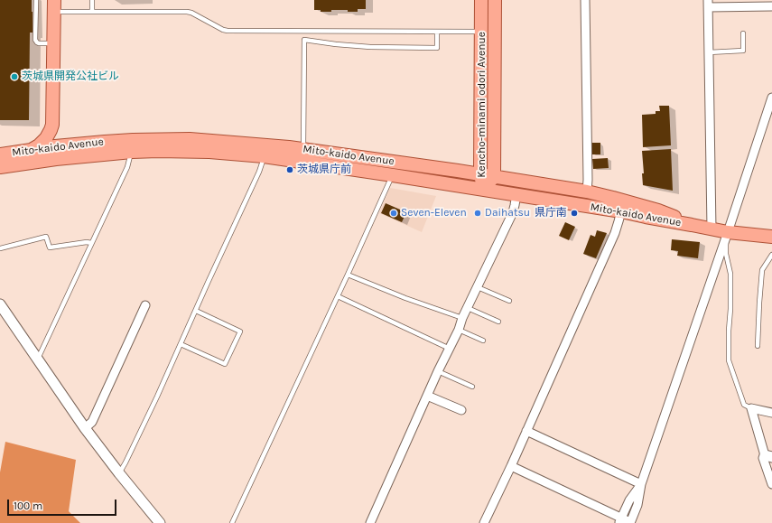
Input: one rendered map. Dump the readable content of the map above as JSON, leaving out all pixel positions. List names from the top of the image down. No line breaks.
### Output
{"streets":{"main road":["Kencho-minami odori Avenue","Mito-kaido Avenue"]},"crossings":[["Kencho-minami odori Avenue","Mito-kaido Avenue"]],"places":["茨城県開発公社ビル","茨城県庁前","Seven-Eleven","Daihatsu","県庁南"],"scale_bar":"100 m"}
